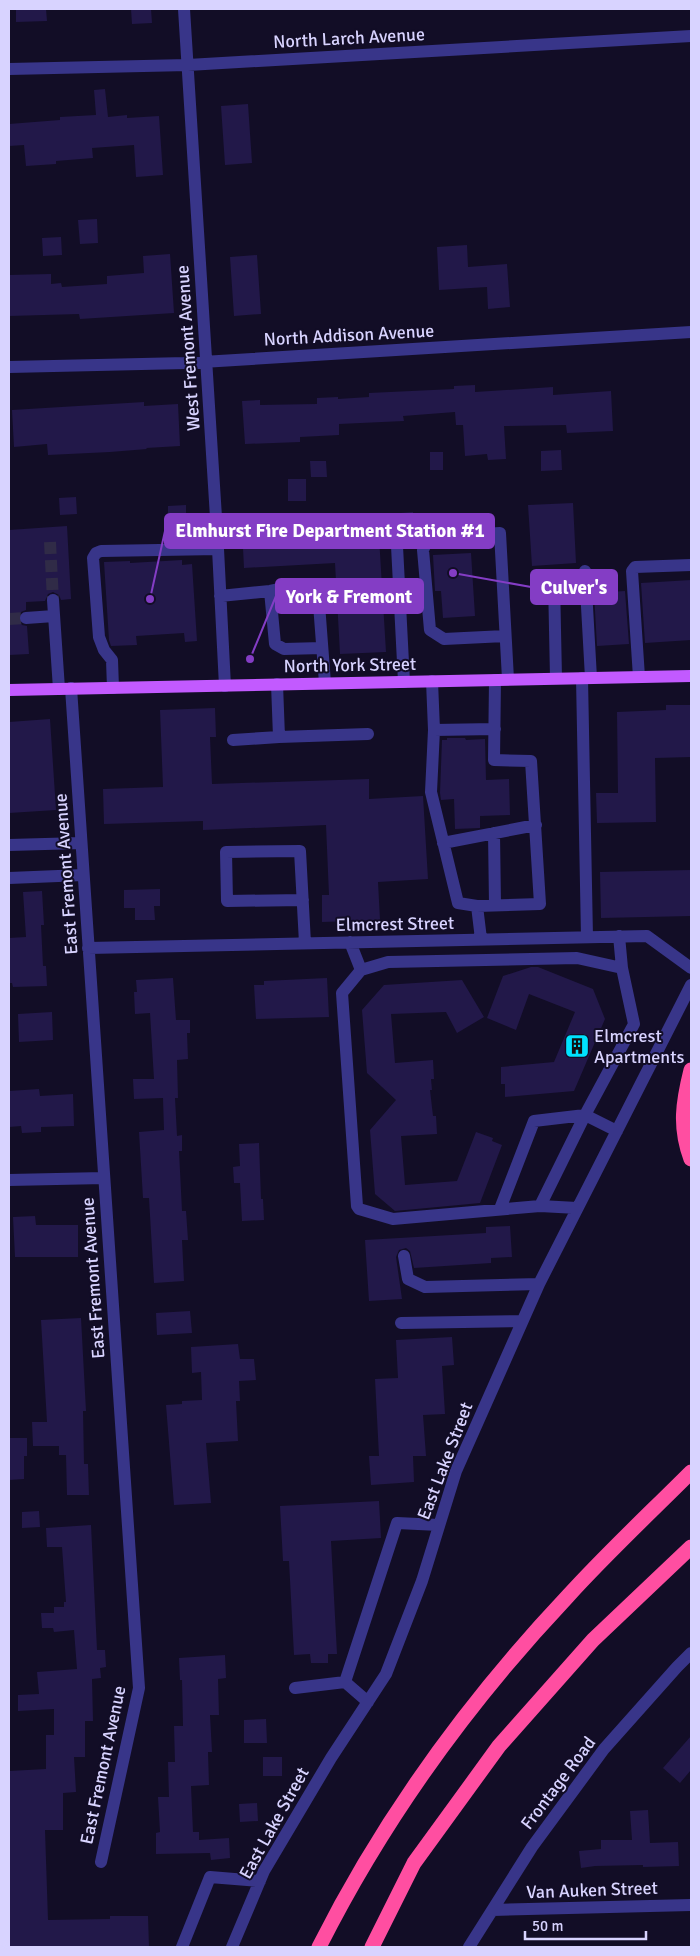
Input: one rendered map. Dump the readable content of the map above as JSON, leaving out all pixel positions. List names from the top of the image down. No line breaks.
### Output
{"streets":{"main road":["North York Street"],"street":["North Larch Avenue","North Addison Avenue","West Fremont Avenue","East Fremont Avenue","Elmcrest Street","East Lake Street","Frontage Road","Van Auken Street"]},"crossings":[["North Larch Avenue","West Fremont Avenue"],["North Addison Avenue","West Fremont Avenue"],["West Fremont Avenue","North York Street"],["North York Street","East Fremont Avenue"],["East Fremont Avenue","Elmcrest Street"],["Frontage Road","Van Auken Street"]],"places":{"other":["Culver's","Elmhurst Fire Department Station #1","York & Fremont"],"building":["Elmcrest Apartments"]},"scale_bar":"50 m"}
